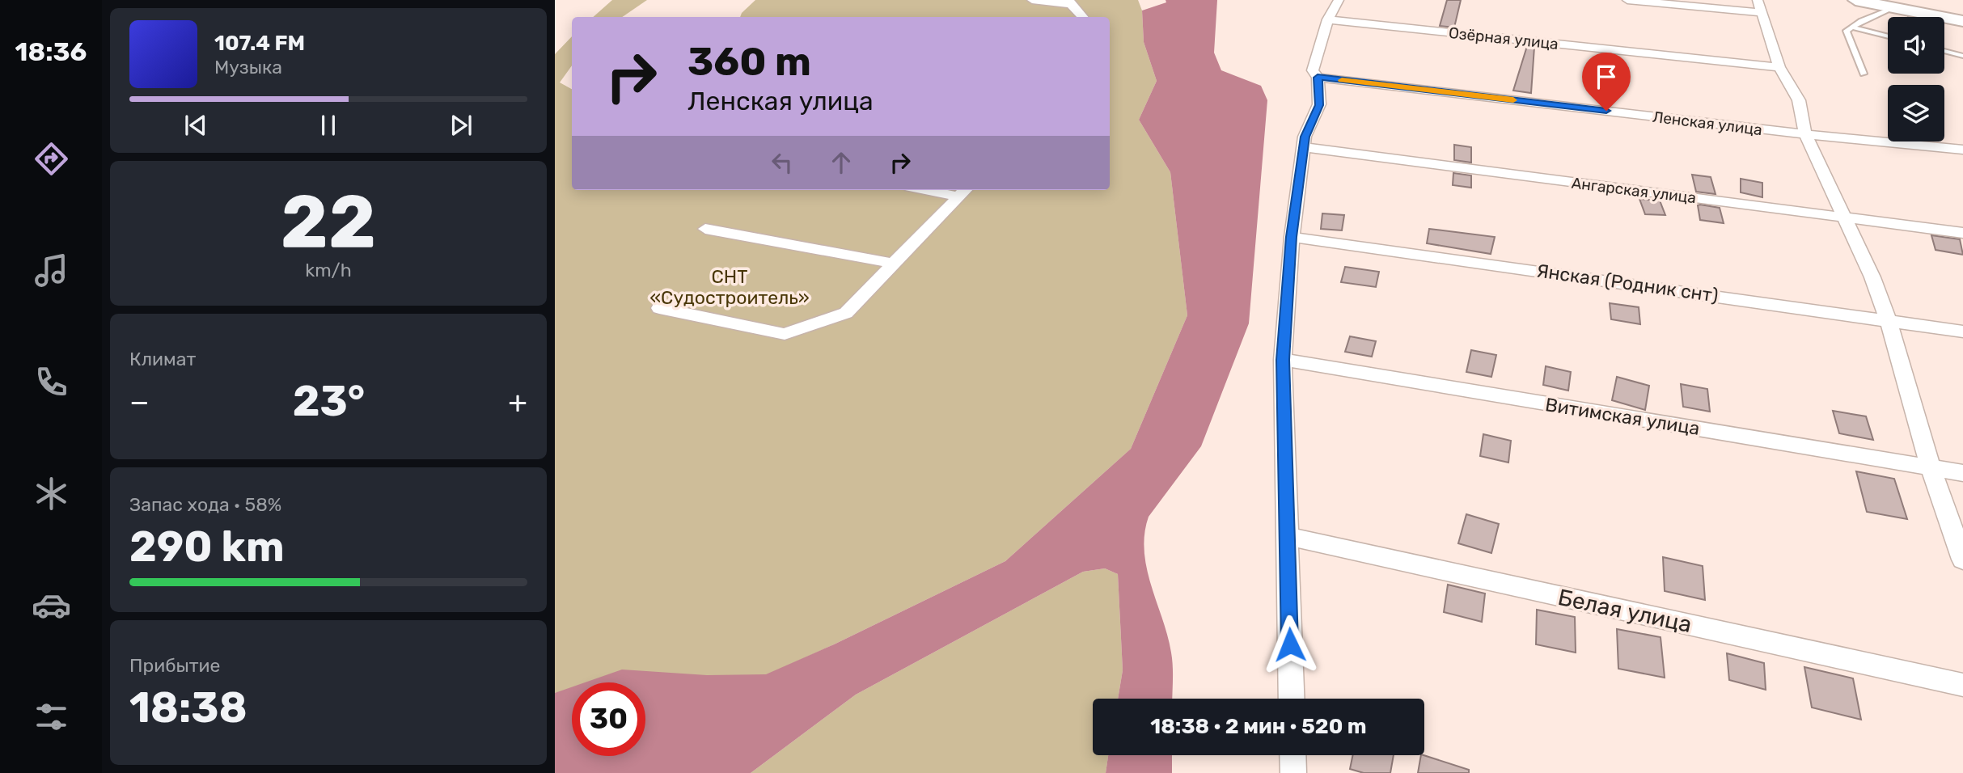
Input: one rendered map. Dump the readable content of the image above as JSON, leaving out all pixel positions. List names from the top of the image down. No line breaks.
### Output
{"streets":{"street":["Озёрная улица","Ленская улица","Ангарская улица","Янская (Родник снт)","Витимская улица","Белая улица"]},"parks":["СНТ «Судостроитель»"],"page":{"tabs":"18:36","turn":["360 m","Ленская улица"],"song":["107.4 FM","Музыка"],"tile":[["22","km/h"],"Климат",["Запас хода · 58%","290 km"],["Прибытие","18:38"]],"heat":["−","23°","+"],"limit":"30","trip":"18:38 · 2 мин · 520 m"}}
